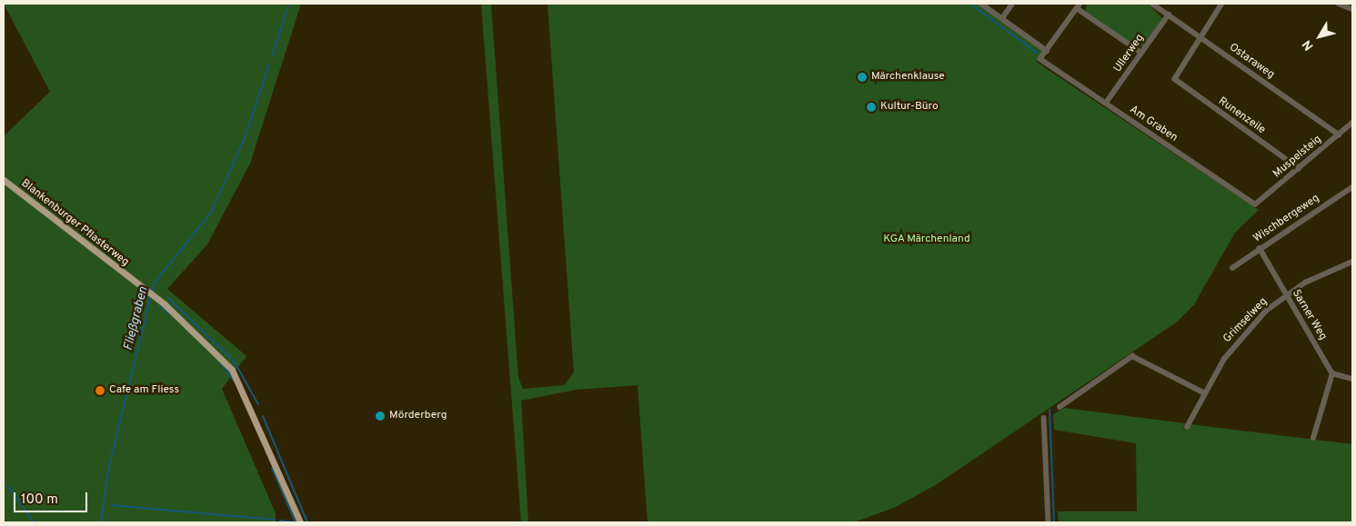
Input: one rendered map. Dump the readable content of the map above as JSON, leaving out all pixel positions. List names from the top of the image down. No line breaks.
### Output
{"streets":{"main road":["Blankenburger Pflasterweg"],"street":["Ullerweg","Ostaraweg","Runenzeile","Am Graben","Muspelsteig","Wischbergeweg","Sarner Weg","Grimselweg"]},"crossings":[["Ullerweg","Ostaraweg"],["Ullerweg","Am Graben"],["Ostaraweg","Runenzeile"],["Ostaraweg","Muspelsteig"],["Runenzeile","Muspelsteig"],["Am Graben","Muspelsteig"],["Wischbergeweg","Sarner Weg"],["Sarner Weg","Grimselweg"]],"water":["Fließgraben"],"parks":["KGA Märchenland"],"places":["Märchenklause","Kultur-Büro","Cafe am Fliess","Mörderberg"],"scale_bar":"100 m","north":"bottom left"}
